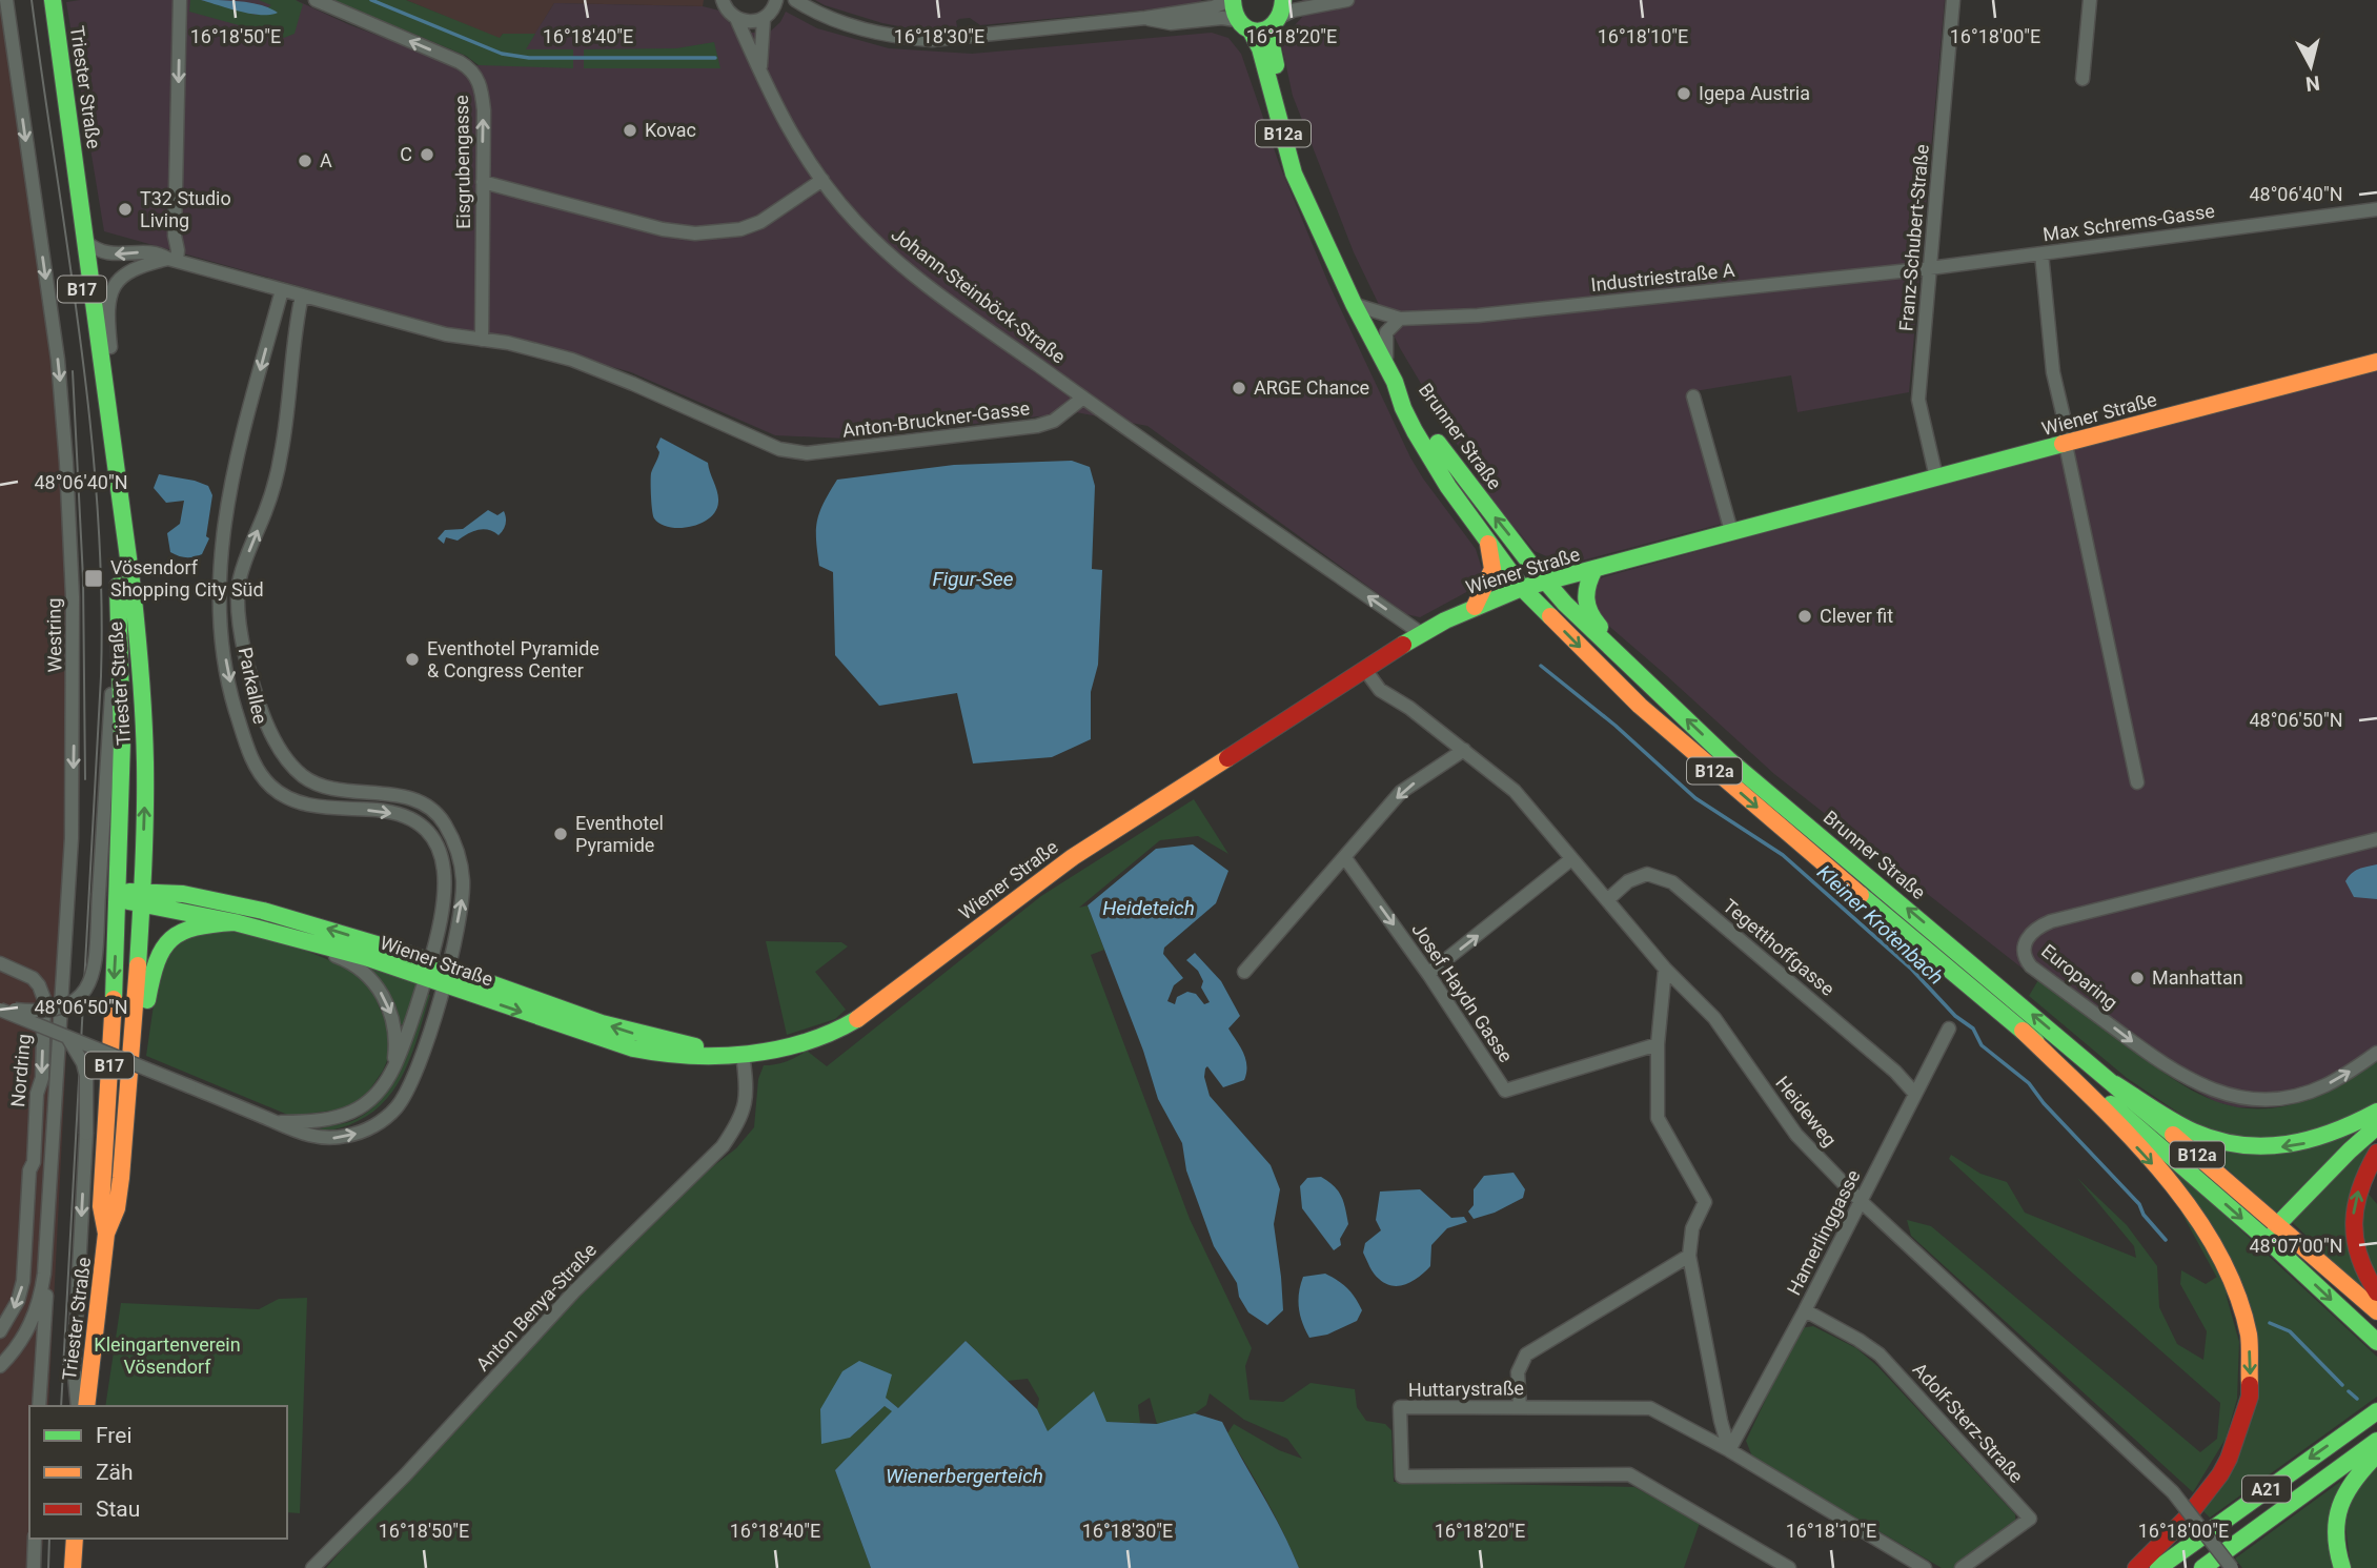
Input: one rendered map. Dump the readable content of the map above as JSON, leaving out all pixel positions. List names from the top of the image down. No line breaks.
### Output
{"streets":{"main road":["Triester Straße","B12a","B17","Wiener Straße","Brunner Straße","A21"],"street":["Eisgrubengasse","Max Schrems-Gasse","Franz-Schubert-Straße","Industriestraße A","Johann-Steinböck-Straße","Anton-Bruckner-Gasse","Westring","Parkallee","Tegetthoffgasse","Europaring","Josef Haydn Gasse","Nordring","Heideweg","Hamerlinggasse","Anton Benya-Straße","Huttarystraße","Adolf-Sterz-Straße"]},"crossings":[["Triester Straße","Wiener Straße"],["Triester Straße","Anton-Bruckner-Gasse"],["B12a","Industriestraße A"],["B12a","Wiener Straße"],["B12a","Brunner Straße"],["Eisgrubengasse","Anton-Bruckner-Gasse"],["Max Schrems-Gasse","Franz-Schubert-Straße"],["Max Schrems-Gasse","Industriestraße A"],["Franz-Schubert-Straße","Industriestraße A"],["Franz-Schubert-Straße","Wiener Straße"],["Johann-Steinböck-Straße","Anton-Bruckner-Gasse"],["Wiener Straße","Brunner Straße"],["Wiener Straße","Parkallee"],["Wiener Straße","Heideweg"],["Wiener Straße","Anton Benya-Straße"],["Anton-Bruckner-Gasse","Parkallee"],["Tegetthoffgasse","Heideweg"],["Tegetthoffgasse","Hamerlinggasse"],["Heideweg","Hamerlinggasse"],["Hamerlinggasse","Huttarystraße"],["Hamerlinggasse","Adolf-Sterz-Straße"]],"one_way":["Eisgrubengasse","Westring"],"water":["Figur-See","Heideteich","Kleiner Krotenbach","Wienerbergerteich"],"parks":["Kleingartenverein Vösendorf"],"places":{"other":["Igepa Austria","Kovac","C","A","T32 Studio Living","ARGE Chance","Clever fit","Eventhotel Pyramide & Congress Center","Eventhotel Pyramide","Manhattan"],"transit":["Vösendorf Shopping City Süd"]},"legend":["Frei","Zäh","Stau"],"north":"bottom","coordinates":["16°18'50\"E","16°18'40\"E","16°18'30\"E","16°18'20\"E","16°18'10\"E","16°18'00\"E","48°06'40\"N","48°06'50\"N","48°07'00\"N"]}
